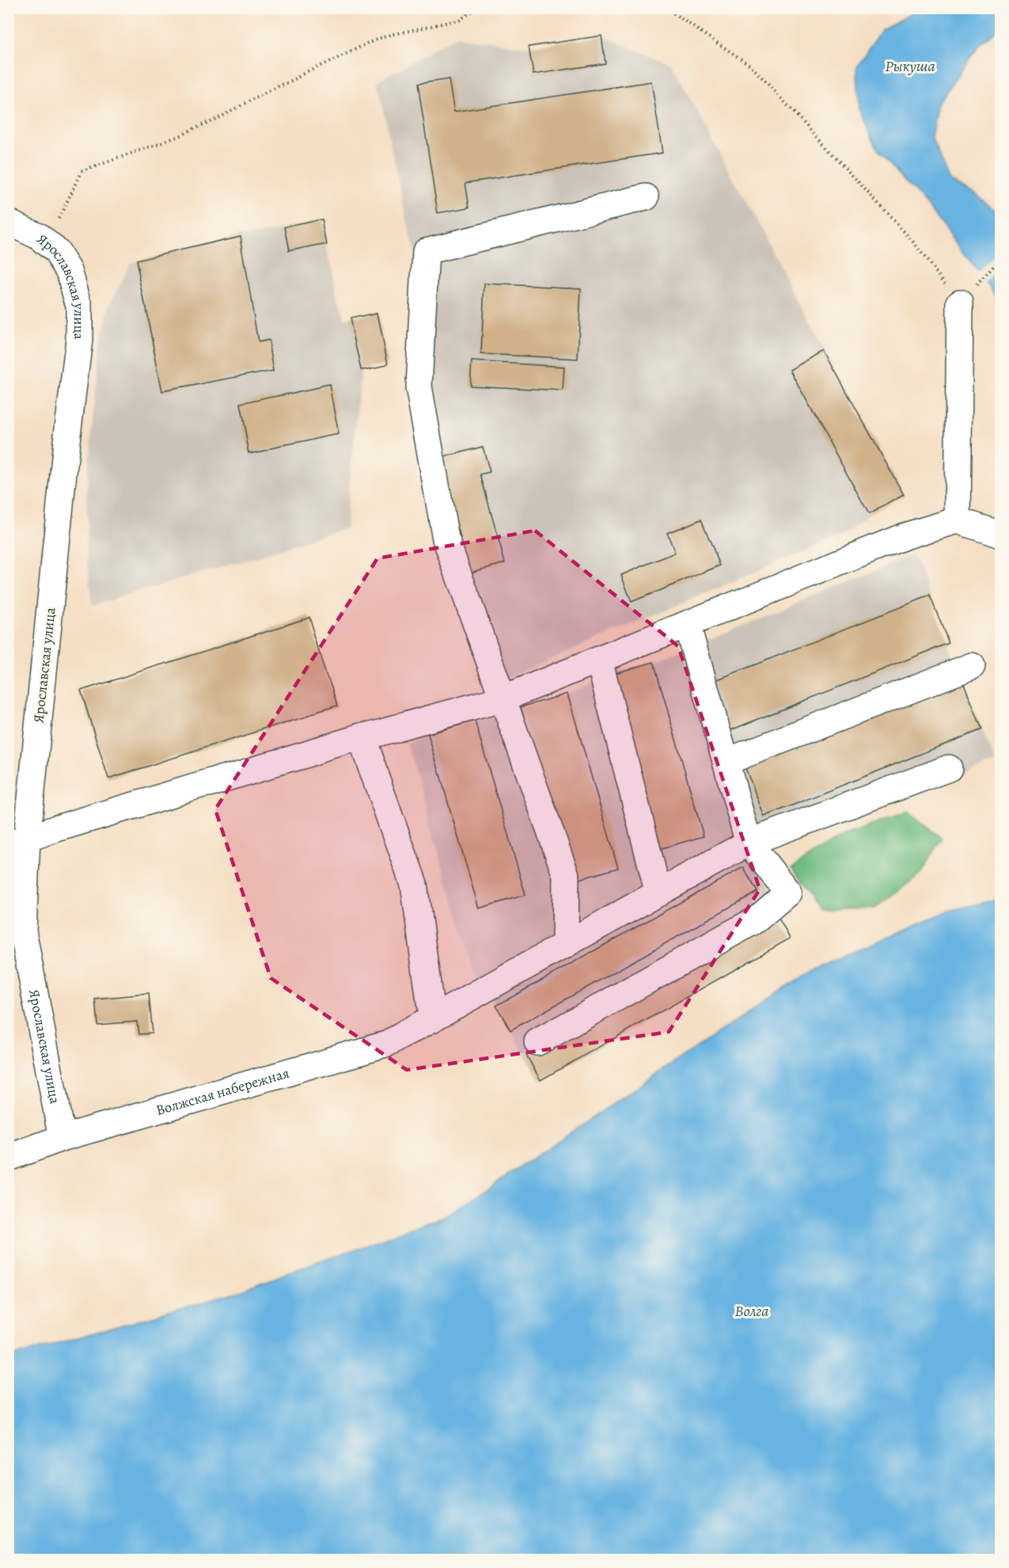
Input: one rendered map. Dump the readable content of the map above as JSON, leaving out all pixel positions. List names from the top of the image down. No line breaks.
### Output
{"streets":{"street":["Ярославская улица","Волжская набережная"]},"crossings":[["Ярославская улица","Волжская набережная"]],"water":["Рыкуша","Волга"]}
